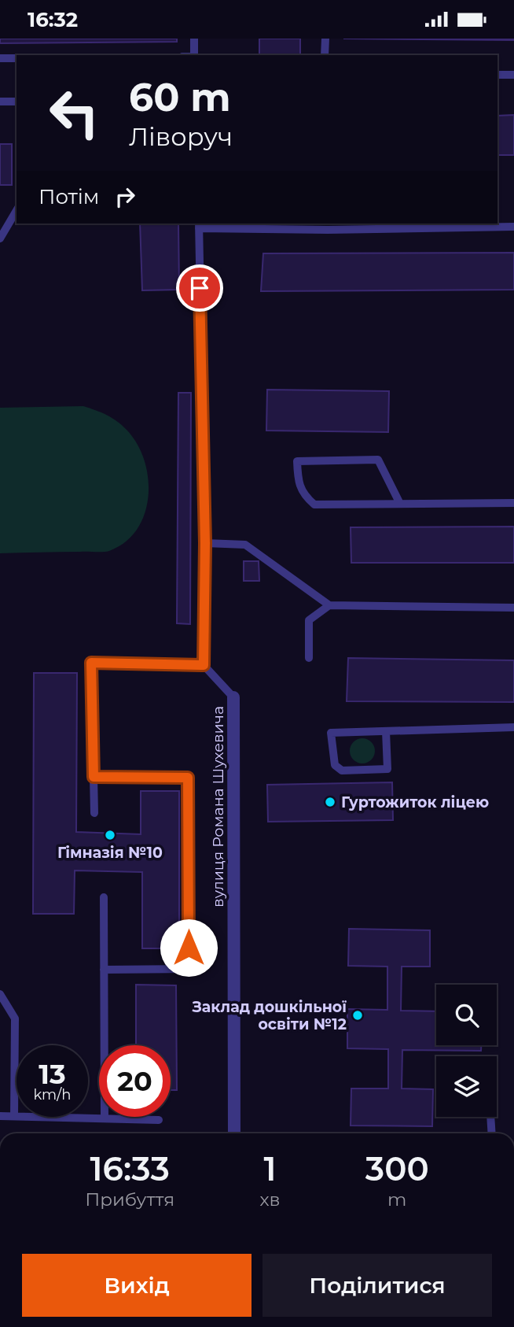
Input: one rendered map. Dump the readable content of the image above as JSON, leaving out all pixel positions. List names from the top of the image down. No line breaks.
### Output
{"streets":{"street":["вулиця Романа Шухевича"]},"places":["Гуртожиток ліцею","Гімназія №10","Заклад дошкільної освіти №12"],"page":{"status":"16:32","turn":["60 m","Ліворуч"],"then":"Потім","speed":"13 km/h","limit":"20","eta":["16:33","Прибуття","1","хв","300","m"],"buttons":["Вихід","Поділитися"]}}
